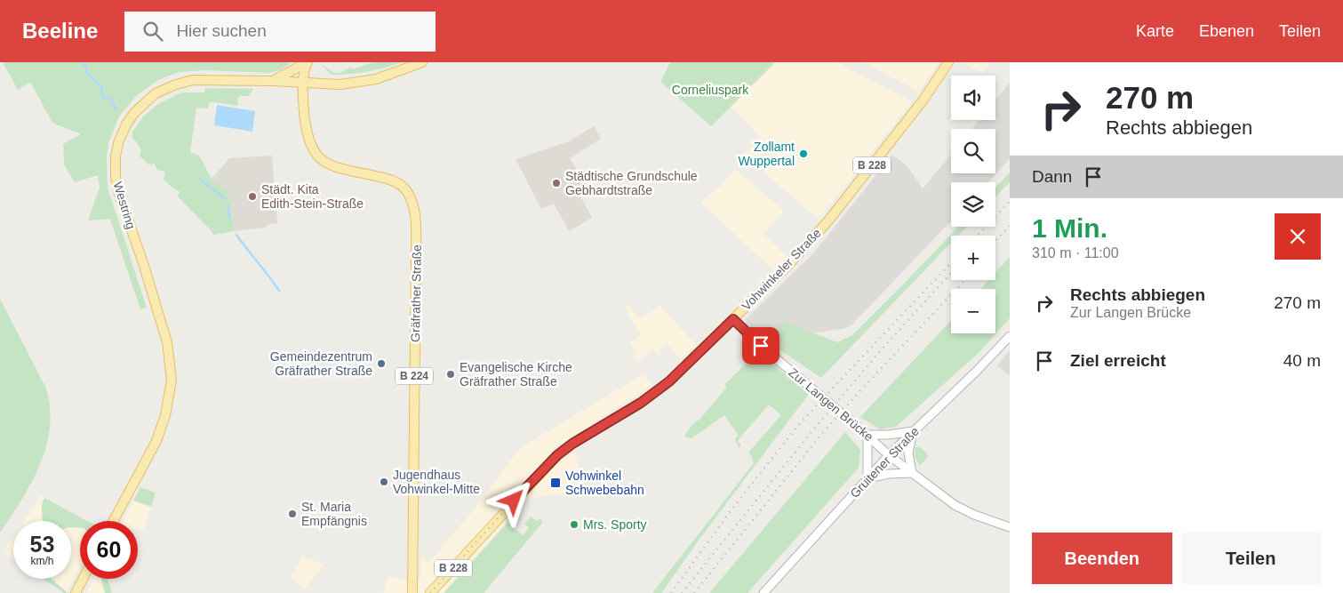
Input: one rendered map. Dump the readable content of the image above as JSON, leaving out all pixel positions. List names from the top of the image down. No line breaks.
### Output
{"streets":{"main road":["B 228","Westring","Vohwinkeler Straße","Gräfrather Straße","B 224","Zur Langen Brücke","Gruitener Straße"]},"crossings":[["Westring","Gräfrather Straße"],["Vohwinkeler Straße","Zur Langen Brücke"],["Zur Langen Brücke","Gruitener Straße"]],"parks":["Corneliuspark"],"places":{"other":["Zollamt Wuppertal","Städtische Grundschule Gebhardtstraße","Städt. Kita Edith-Stein-Straße","Gemeindezentrum Gräfrather Straße","Evangelische Kirche Gräfrather Straße","Jugendhaus Vohwinkel-Mitte","St. Maria Empfängnis","Mrs. Sporty"],"transit":["Vohwinkel Schwebebahn"]},"page":{"header":"Beeline","search":"Hier suchen","nav":["Karte","Ebenen","Teilen"],"turn":["270 m","Rechts abbiegen"],"map_buttons":["+","−"],"then":"Dann","heading":["1 Min.","310 m · 11:00"],"list":[{"name":"Rechts abbiegen","note":"Zur Langen Brücke","value":"270 m"},{"name":"Ziel erreicht","value":"40 m"}],"speed":"53 km/h","limit":"60","buttons":["Beenden","Teilen"]}}
